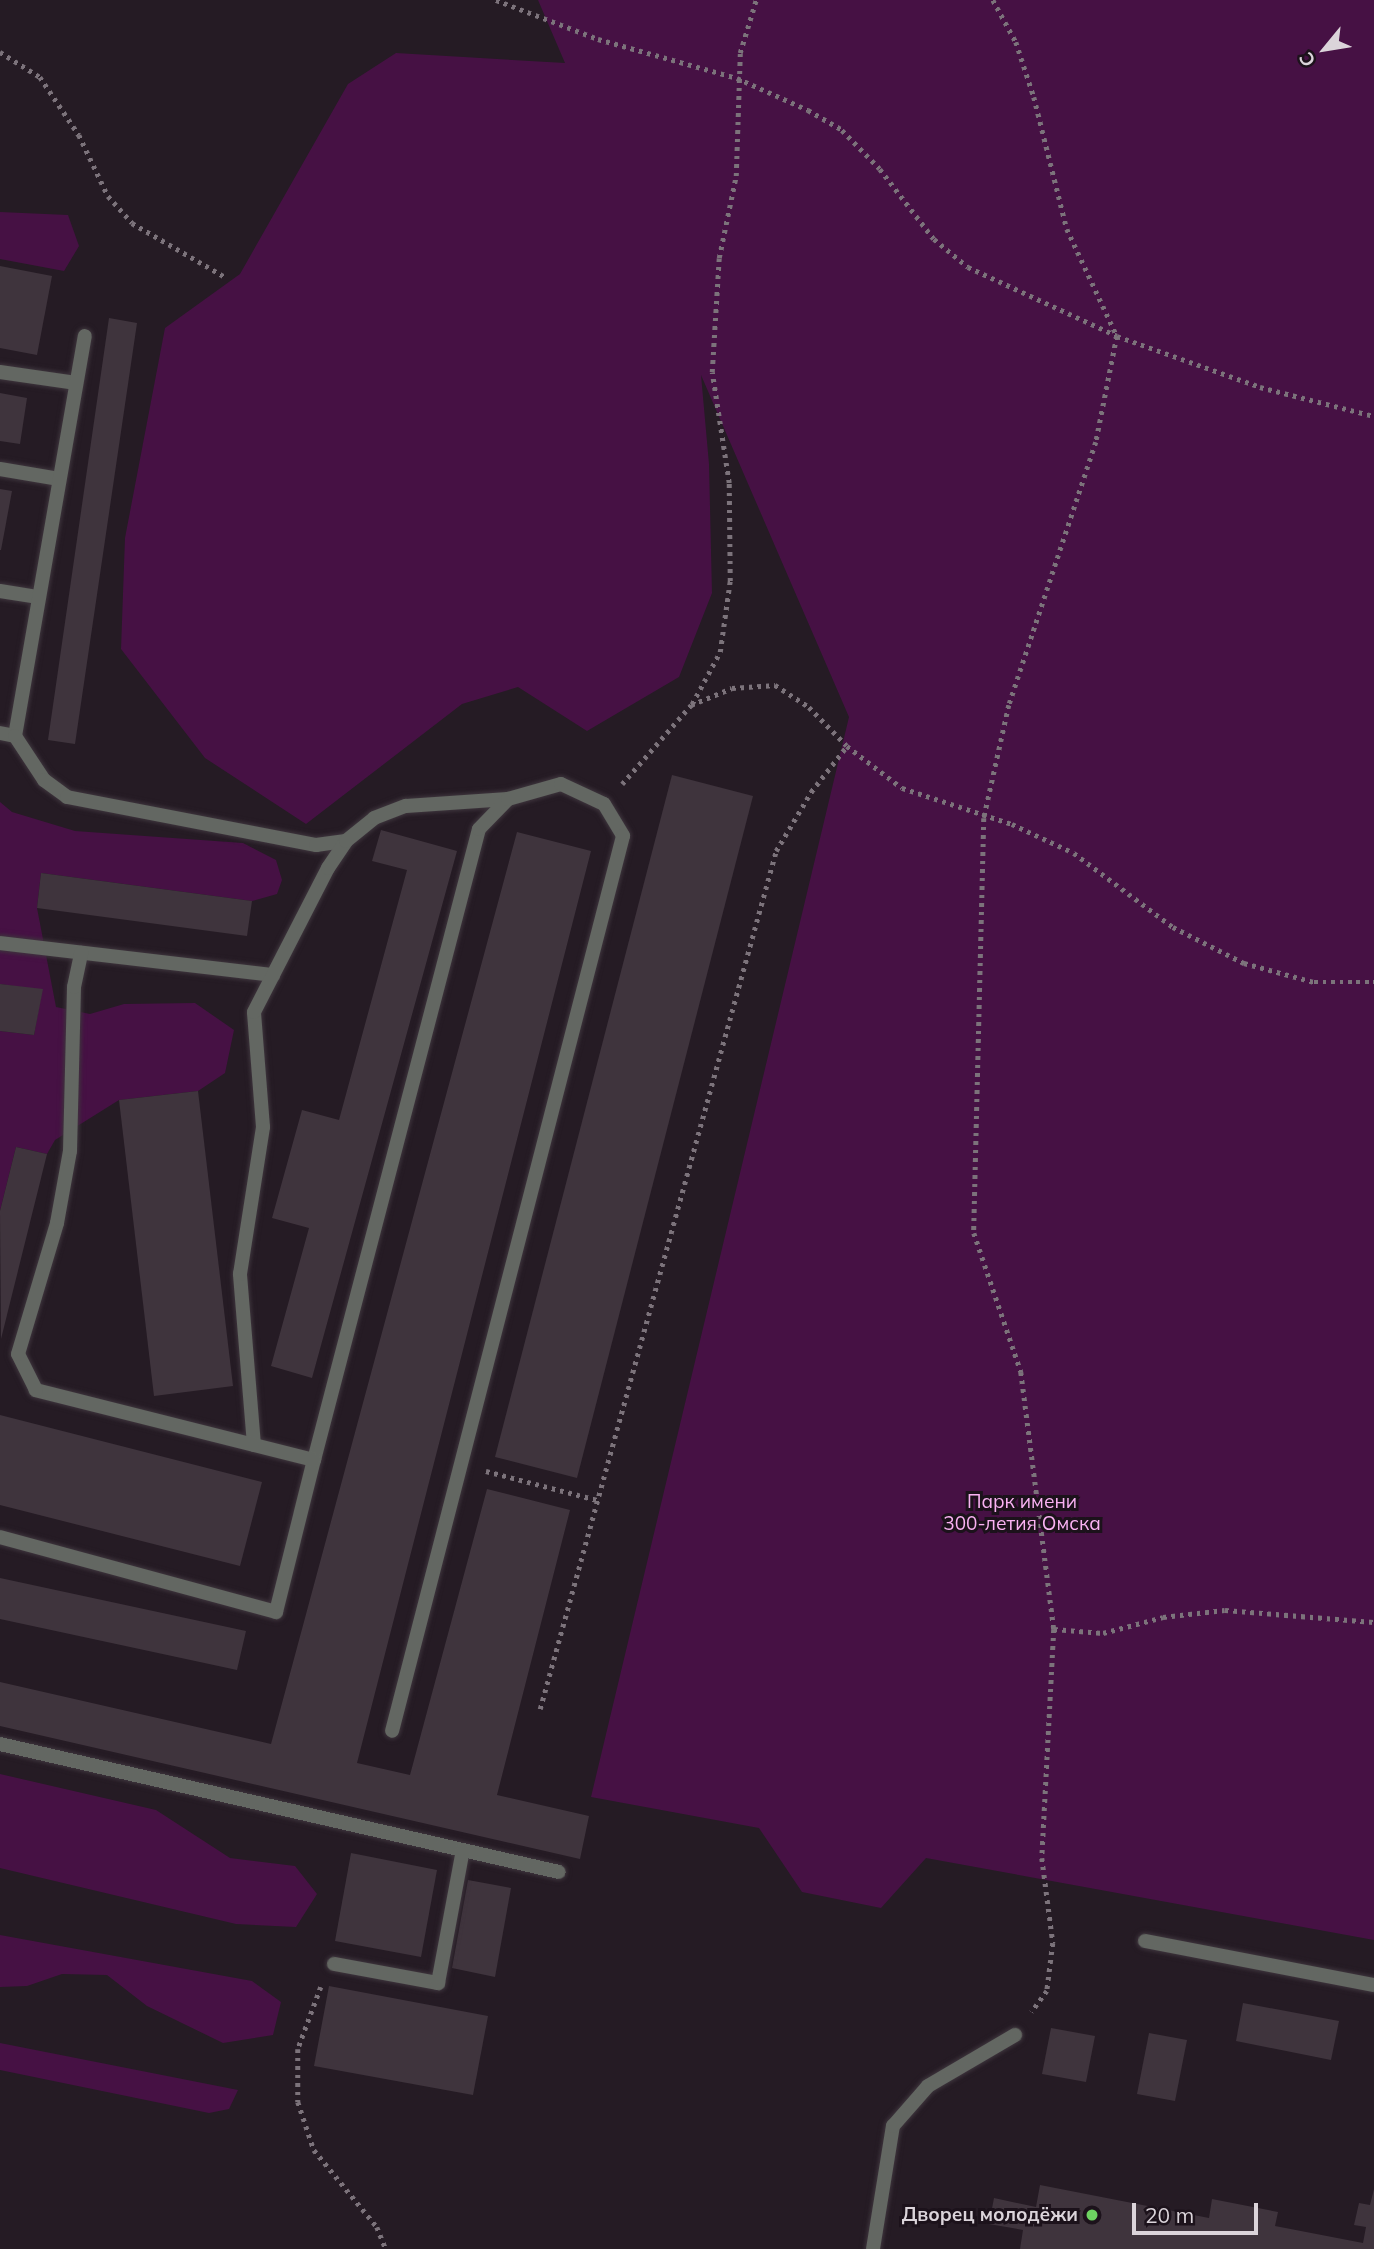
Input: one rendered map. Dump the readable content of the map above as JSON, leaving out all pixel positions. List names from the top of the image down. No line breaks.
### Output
{"parks":["Парк имени 300-летия Омска"],"places":["Дворец молодёжи"],"scale_bar":"20 m","north":"bottom left"}
